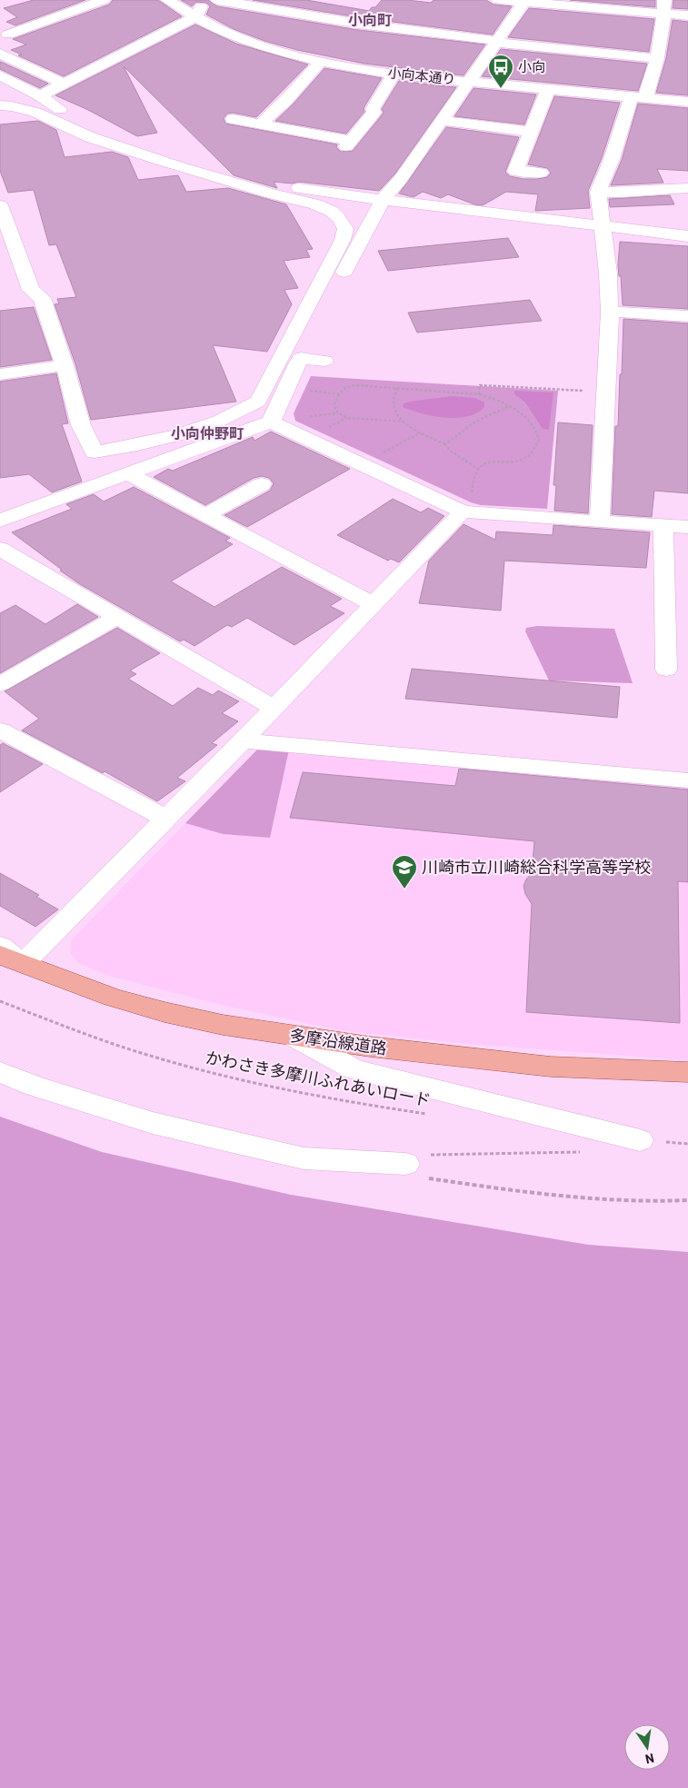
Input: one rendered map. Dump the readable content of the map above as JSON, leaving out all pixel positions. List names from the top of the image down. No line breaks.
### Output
{"streets":{"main road":["多摩沿線道路"],"street":["小向本通り"],"path":["かわさき多摩川ふれあいロード"]},"districts":["小向町","小向仲野町"],"places":{"bus stop":["小向"],"school or university":["川崎市立川崎総合科学高等学校"]},"north":"bottom"}
